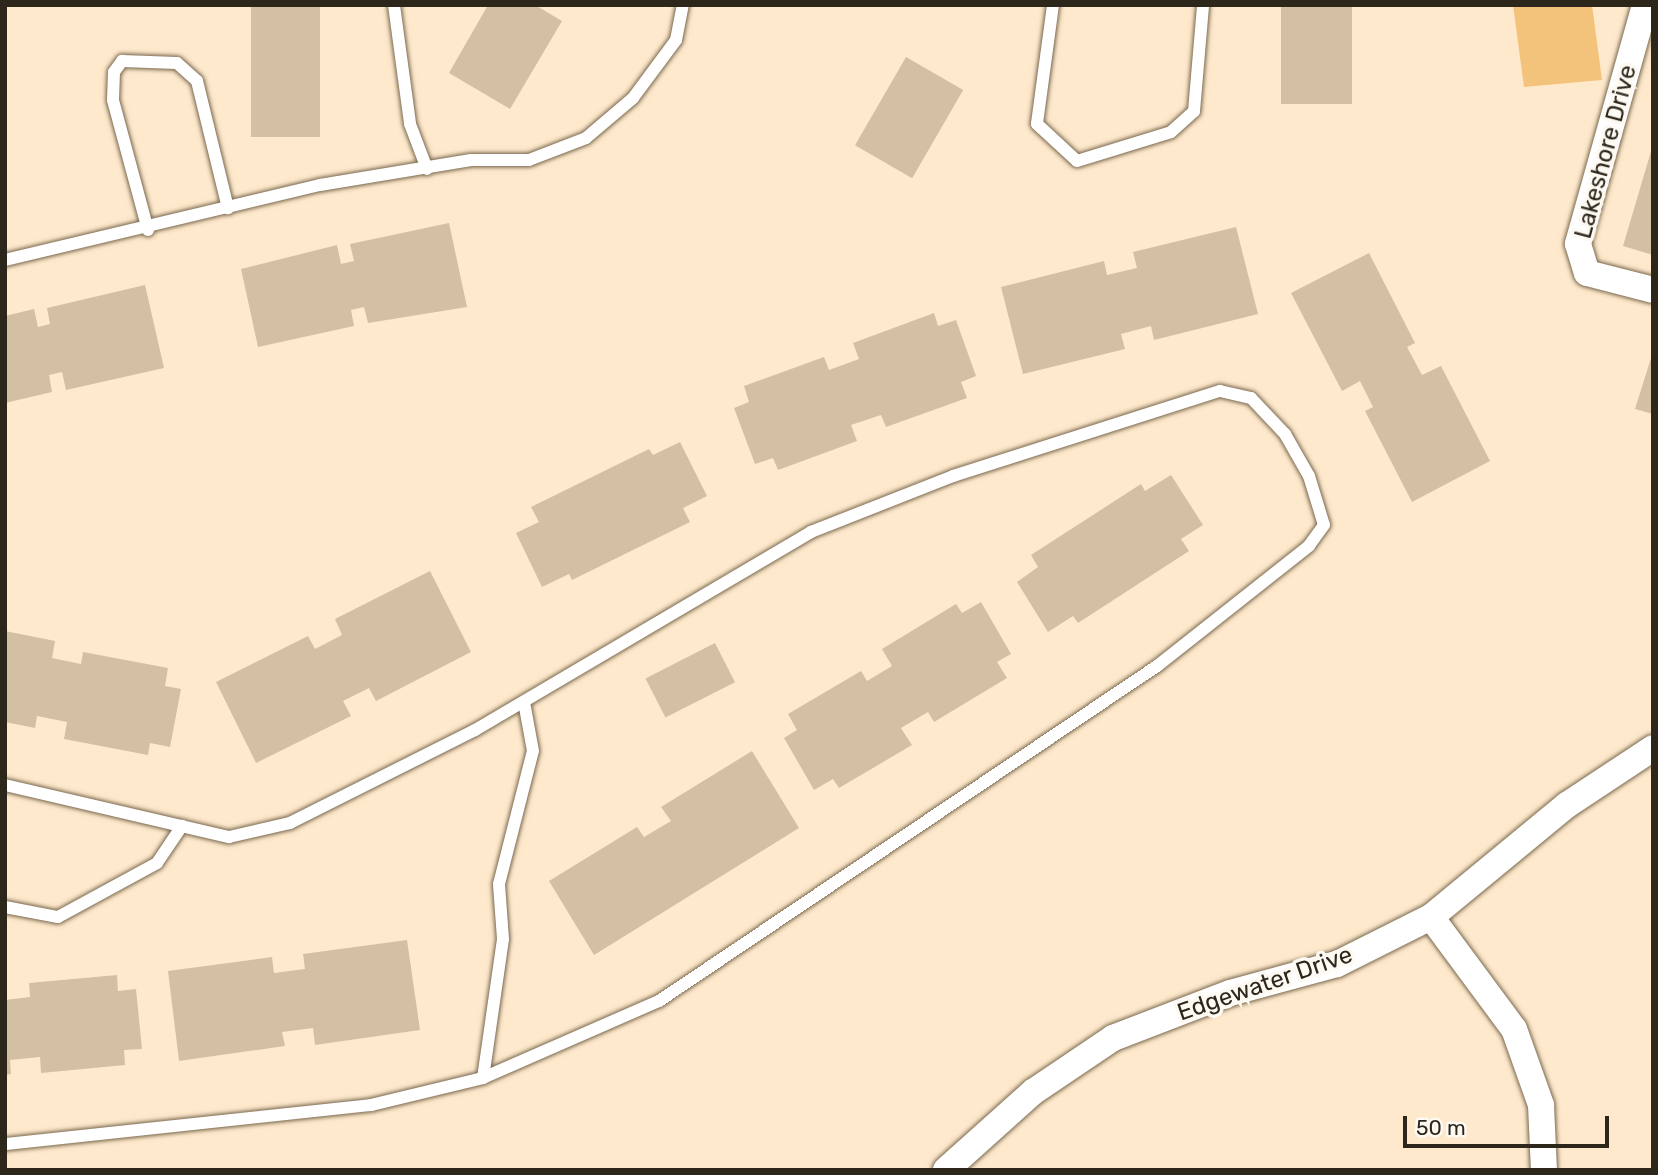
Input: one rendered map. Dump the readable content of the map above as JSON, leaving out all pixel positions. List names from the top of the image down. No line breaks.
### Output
{"streets":{"street":["Lakeshore Drive","Edgewater Drive"]},"scale_bar":"50 m"}
